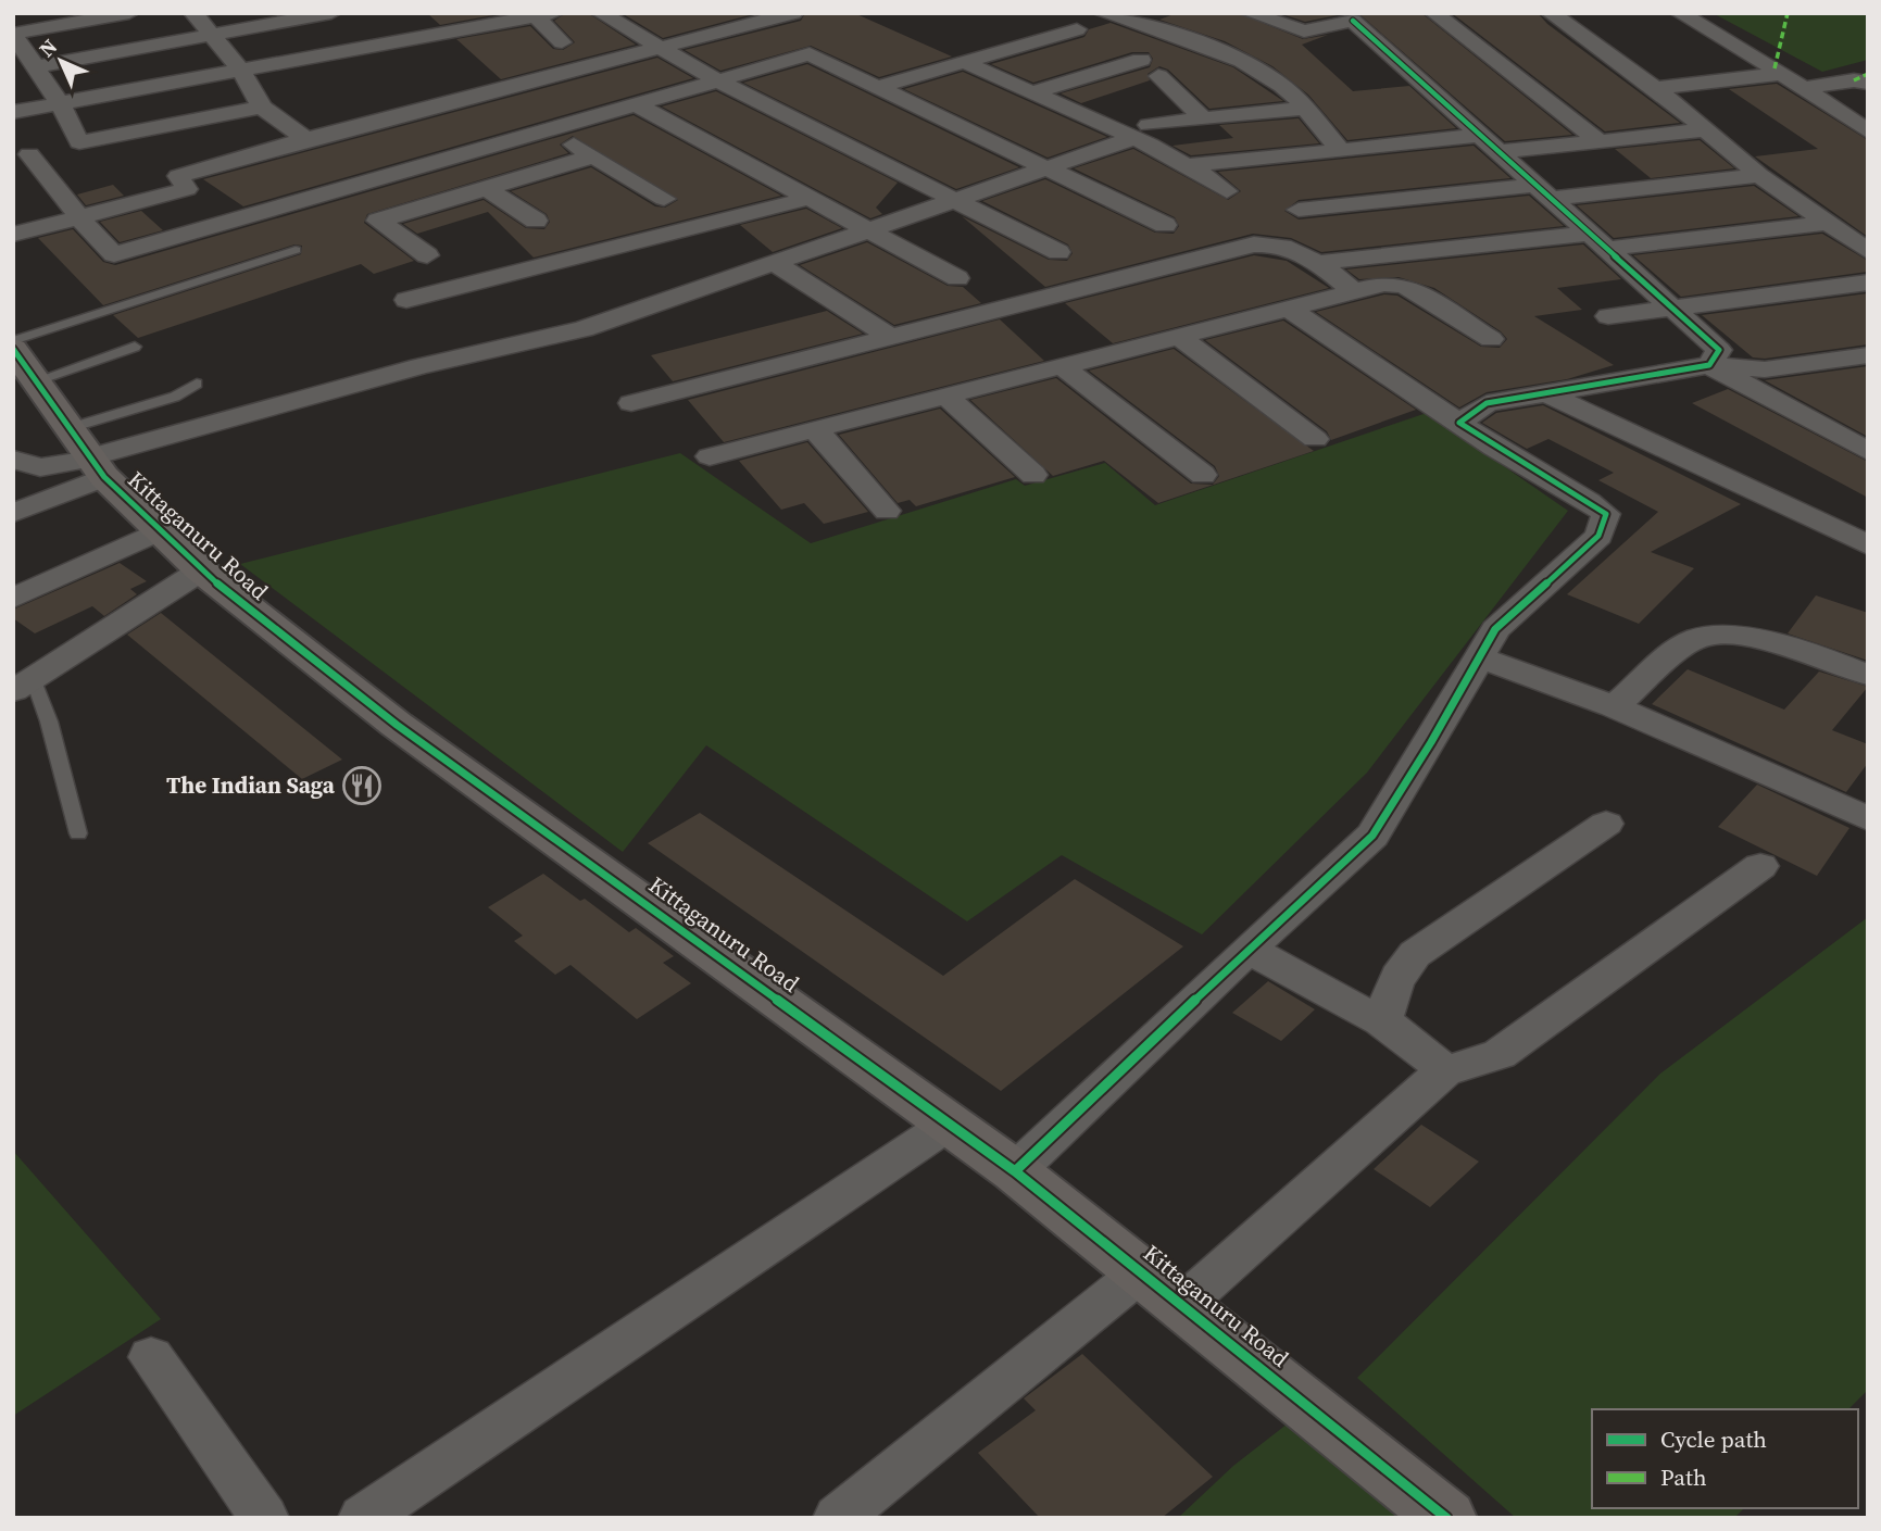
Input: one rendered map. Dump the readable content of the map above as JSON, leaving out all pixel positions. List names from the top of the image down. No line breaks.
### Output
{"streets":{"street":["Kittaganuru Road"]},"places":{"restaurant":["The Indian Saga"]},"legend":["Cycle path","Path"],"north":"top left"}
